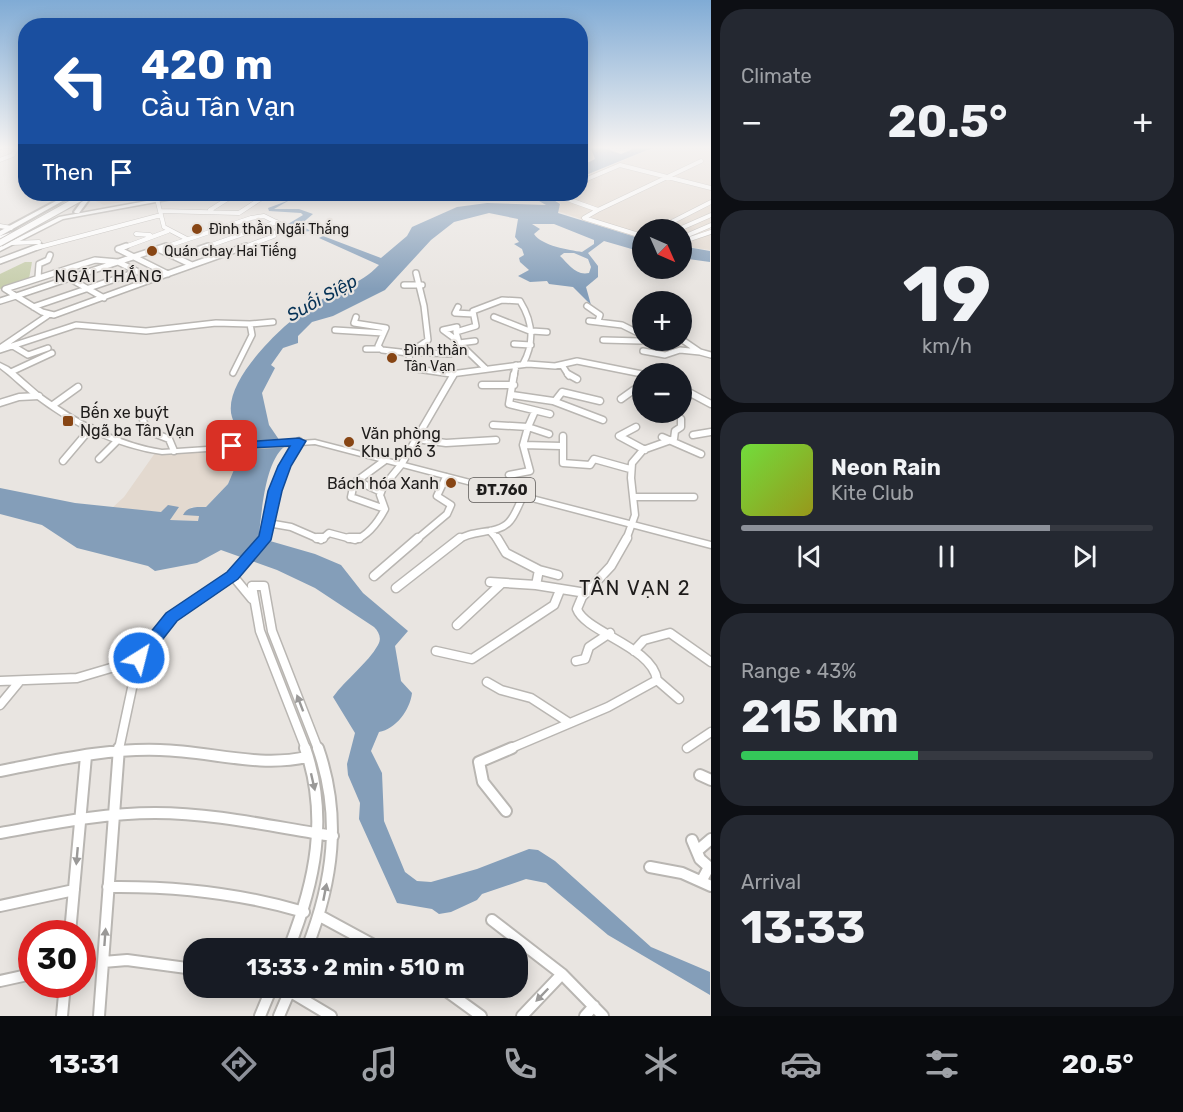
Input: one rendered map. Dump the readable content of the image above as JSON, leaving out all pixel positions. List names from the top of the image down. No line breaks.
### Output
{"streets":{"main road":["ĐT.760"]},"districts":["NGÃI THẮNG","TÂN VẠN 2"],"water":["Suối Siệp"],"places":{"other":["Đình thần Ngãi Thắng","Quán chay Hai Tiếng","Đình thần Tân Vạn","Văn phòng Khu phố 3","Bách hóa Xanh"],"transit":["Bến xe buýt Ngã ba Tân Vạn"]},"north":"bottom right","page":{"tile":["Climate",["19","km/h"],["Range · 43%","215 km"],["Arrival","13:33"]],"turn":["420 m","Cầu Tân Vạn"],"heat":["−","20.5°","+"],"then":"Then","map_buttons":["+","−"],"song":["Neon Rain","Kite Club"],"limit":"30","trip":"13:33 · 2 min · 510 m","tabs":["13:31","20.5°"]}}
